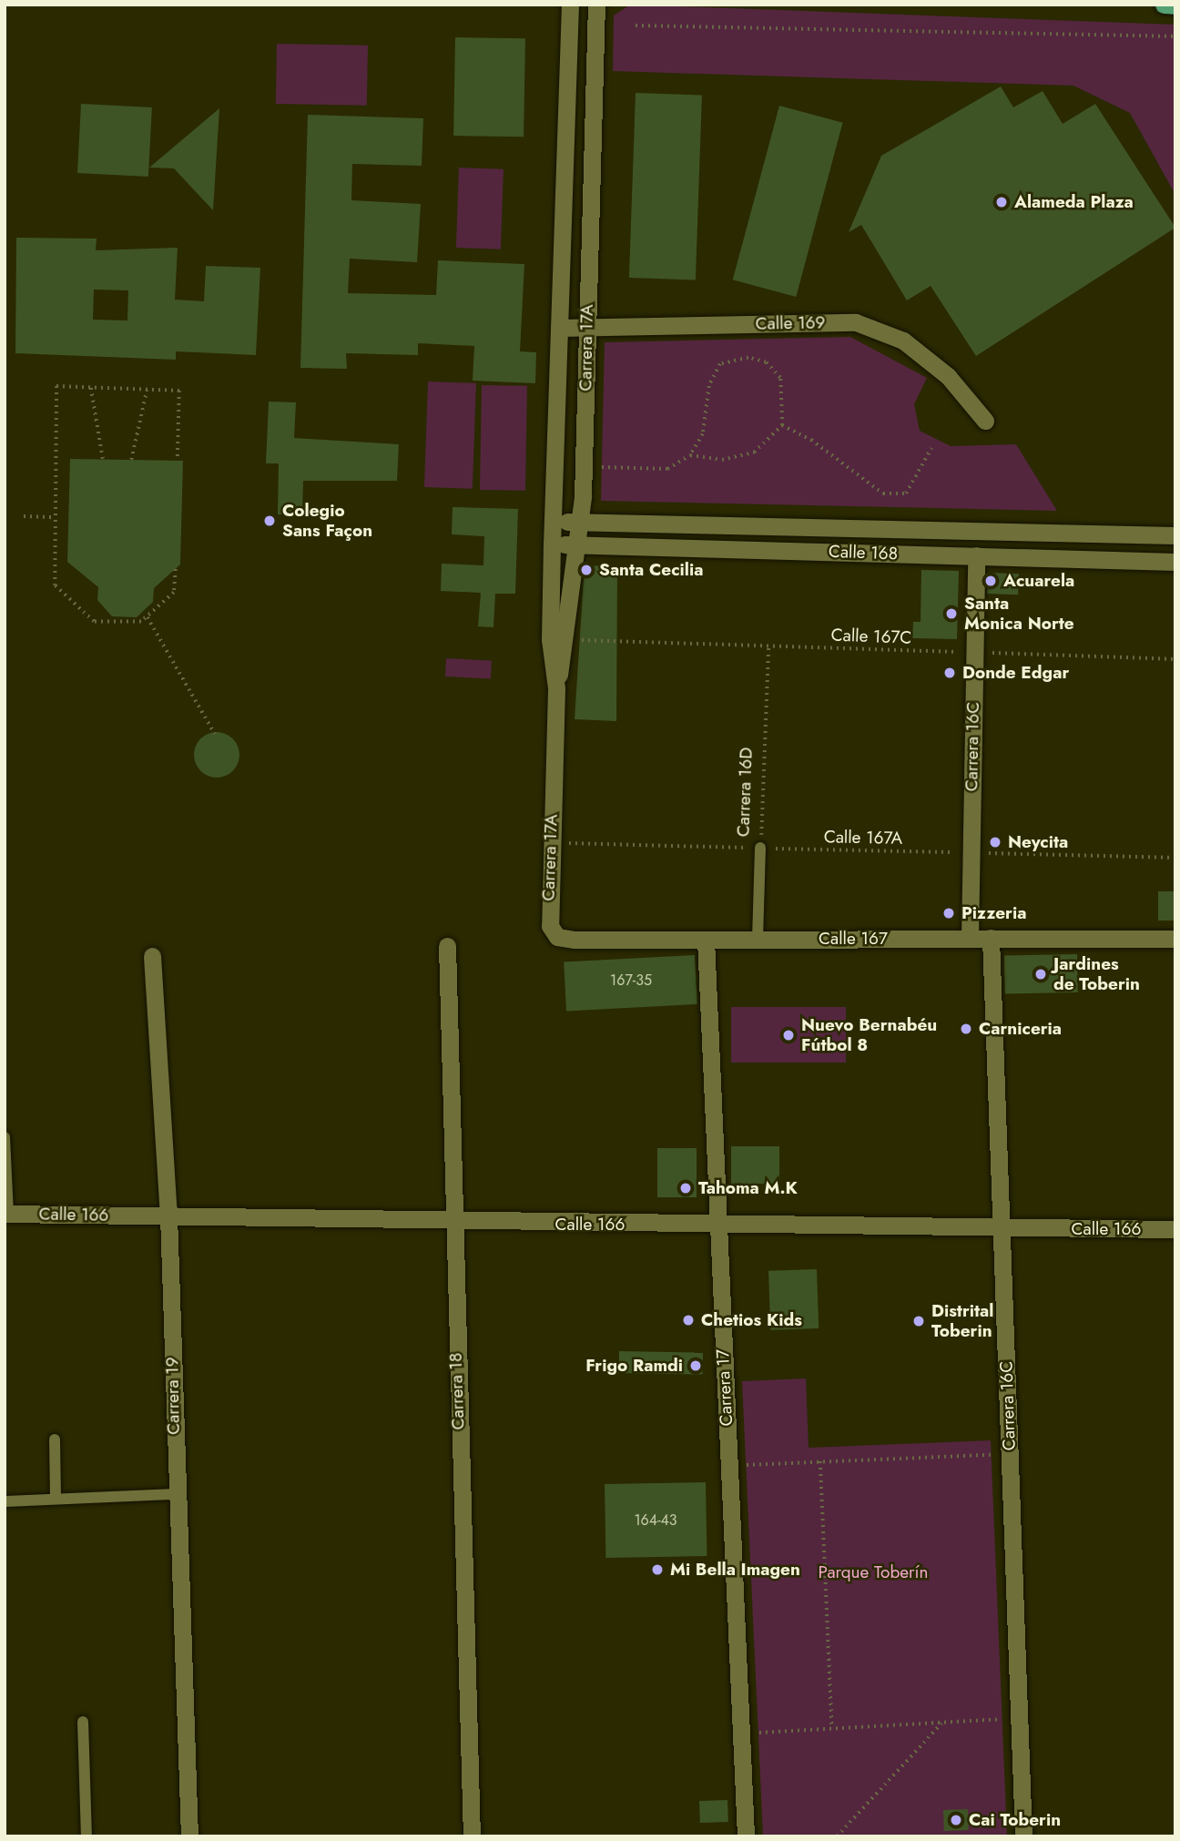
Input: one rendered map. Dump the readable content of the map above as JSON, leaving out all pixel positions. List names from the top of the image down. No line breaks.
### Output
{"streets":{"street":["Calle 169","Carrera 17A","Calle 168","Carrera 16C","Calle 167","Calle 166","Carrera 17","Carrera 18","Carrera 19"],"lane":["Carrera 16D"],"path":["Calle 167C","Calle 167A"]},"crossings":[["Calle 169","Carrera 17A"],["Carrera 17A","Calle 168"],["Carrera 17A","Calle 167C"],["Carrera 17A","Calle 167A"],["Carrera 17A","Calle 167"],["Calle 168","Carrera 16C"],["Calle 167C","Carrera 16C"],["Calle 167C","Carrera 16D"],["Carrera 16C","Calle 167A"],["Carrera 16C","Calle 167"],["Carrera 16C","Calle 166"],["Carrera 16D","Calle 167A"],["Carrera 16D","Calle 167"],["Calle 167","Carrera 17"],["Calle 166","Carrera 17"],["Calle 166","Carrera 18"],["Calle 166","Carrera 19"]],"parks":["Parque Toberín"],"places":["Alameda Plaza","Colegio Sans Façon","Santa Cecilia","Acuarela","Santa Monica Norte","Donde Edgar","Neycita","Pizzeria","Jardines de Toberin","Carniceria","Nuevo Bernabéu Fútbol 8","Tahoma M.K","Chetios Kids","Distrital Toberin","Frigo Ramdi","Mi Bella Imagen","Cai Toberin"],"house_numbers":["167-35","164-43"]}
